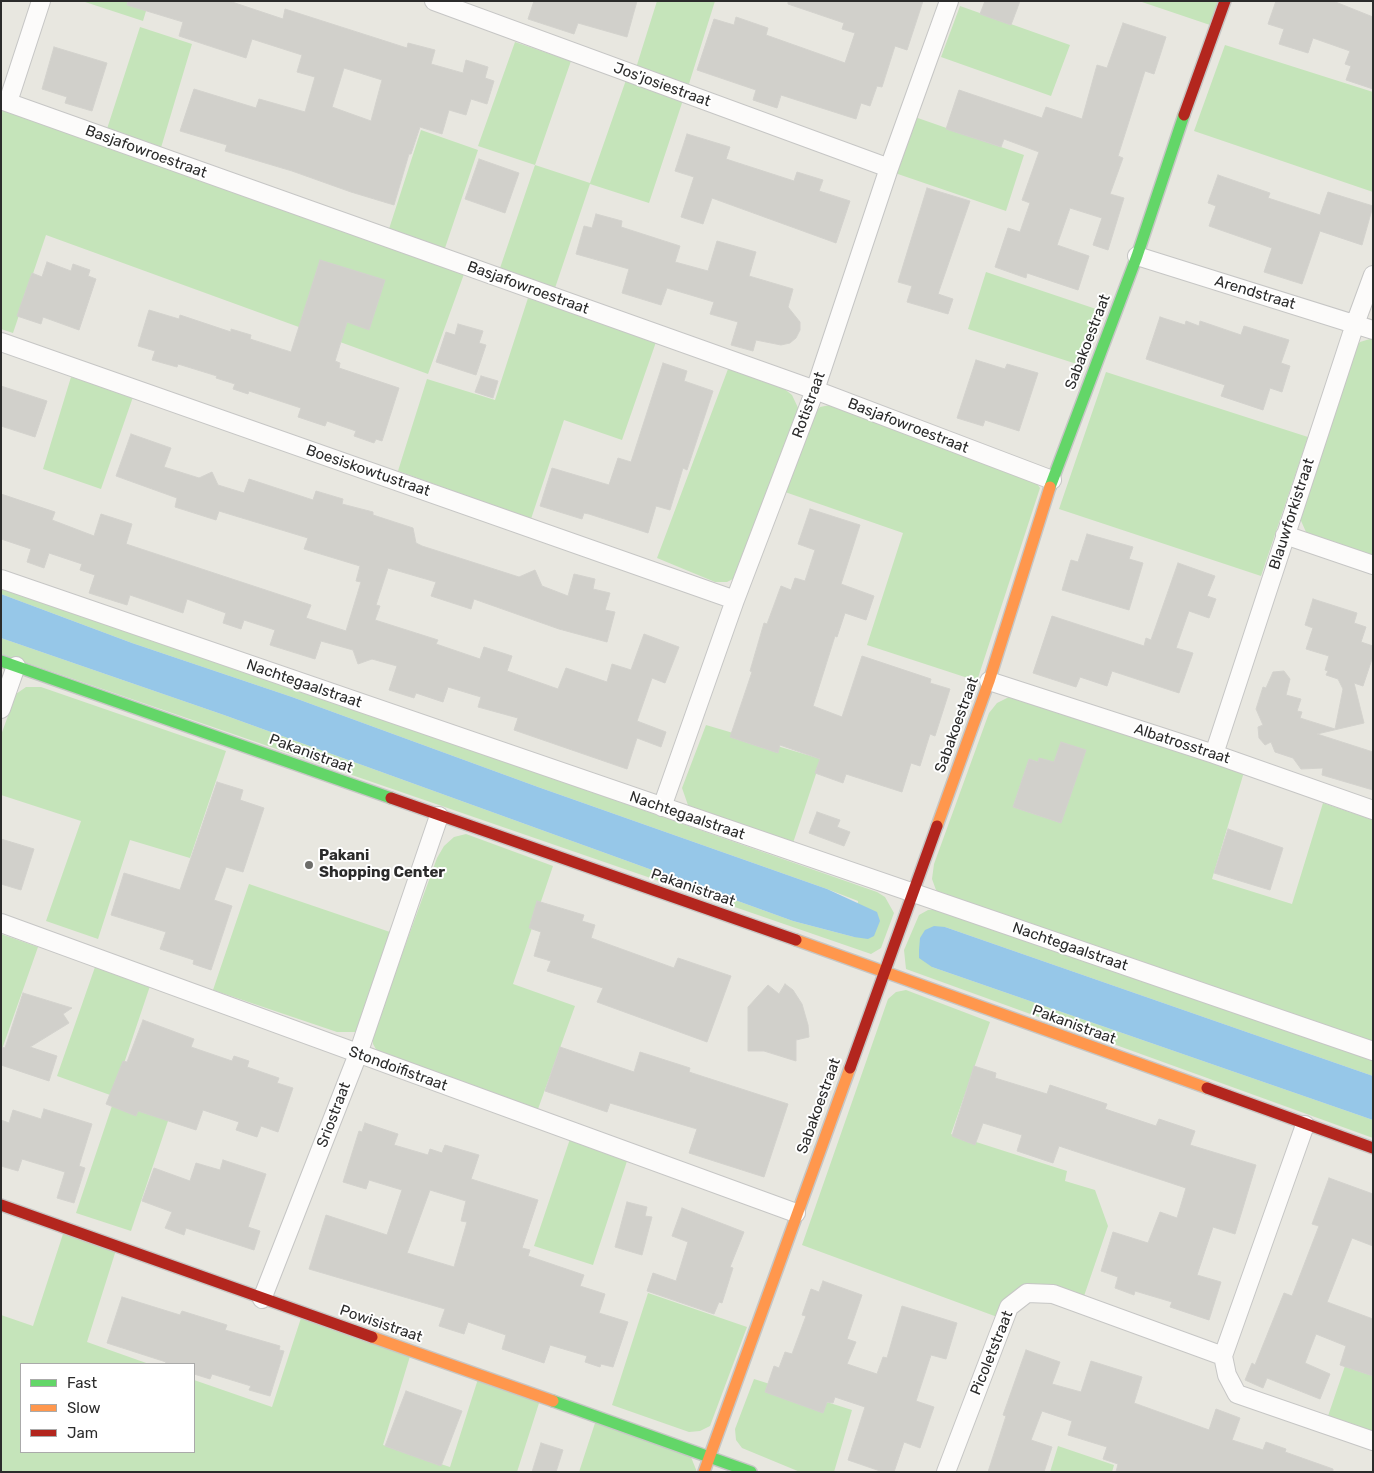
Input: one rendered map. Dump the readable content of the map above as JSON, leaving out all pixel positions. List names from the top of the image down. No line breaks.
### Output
{"streets":{"street":["Jos'josiestraat","Basjafowroestraat","Arendstraat","Sabakoestraat","Rotistraat","Boesiskowtustraat","Blauwforkistraat","Nachtegaalstraat","Albatrosstraat","Pakanistraat","Stondoifistraat","Sriostraat","Powisistraat","Picoletstraat"]},"crossings":[["Jos'josiestraat","Rotistraat"],["Basjafowroestraat","Sabakoestraat"],["Basjafowroestraat","Rotistraat"],["Arendstraat","Sabakoestraat"],["Arendstraat","Blauwforkistraat"],["Sabakoestraat","Nachtegaalstraat"],["Sabakoestraat","Albatrosstraat"],["Sabakoestraat","Pakanistraat"],["Sabakoestraat","Stondoifistraat"],["Sabakoestraat","Powisistraat"],["Rotistraat","Boesiskowtustraat"],["Rotistraat","Nachtegaalstraat"],["Blauwforkistraat","Albatrosstraat"],["Pakanistraat","Sriostraat"],["Stondoifistraat","Sriostraat"],["Sriostraat","Powisistraat"]],"places":["Pakani Shopping Center"],"legend":["Fast","Slow","Jam"]}
